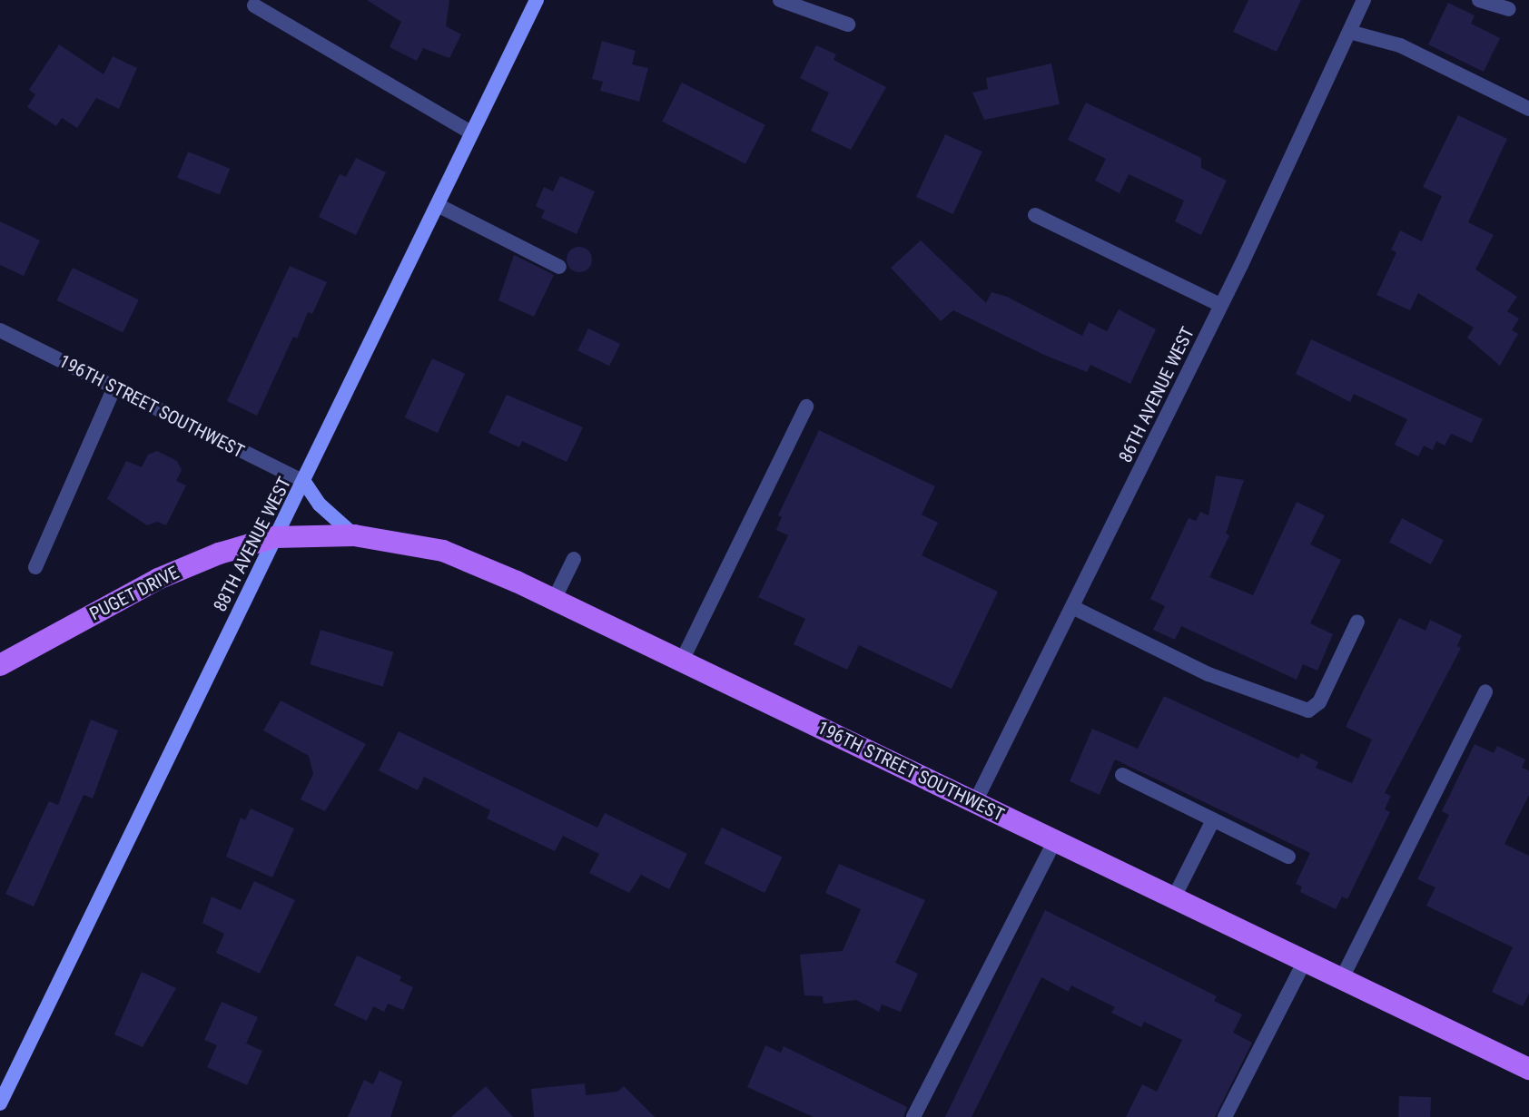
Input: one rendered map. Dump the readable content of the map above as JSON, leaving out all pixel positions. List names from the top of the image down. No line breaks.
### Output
{"streets":{"main road":["196TH STREET SOUTHWEST","PUGET DRIVE"],"street":["86TH AVENUE WEST","88TH AVENUE WEST"]},"crossings":[["86TH AVENUE WEST","196TH STREET SOUTHWEST"],["196TH STREET SOUTHWEST","88TH AVENUE WEST"],["196TH STREET SOUTHWEST","PUGET DRIVE"],["88TH AVENUE WEST","PUGET DRIVE"]]}
